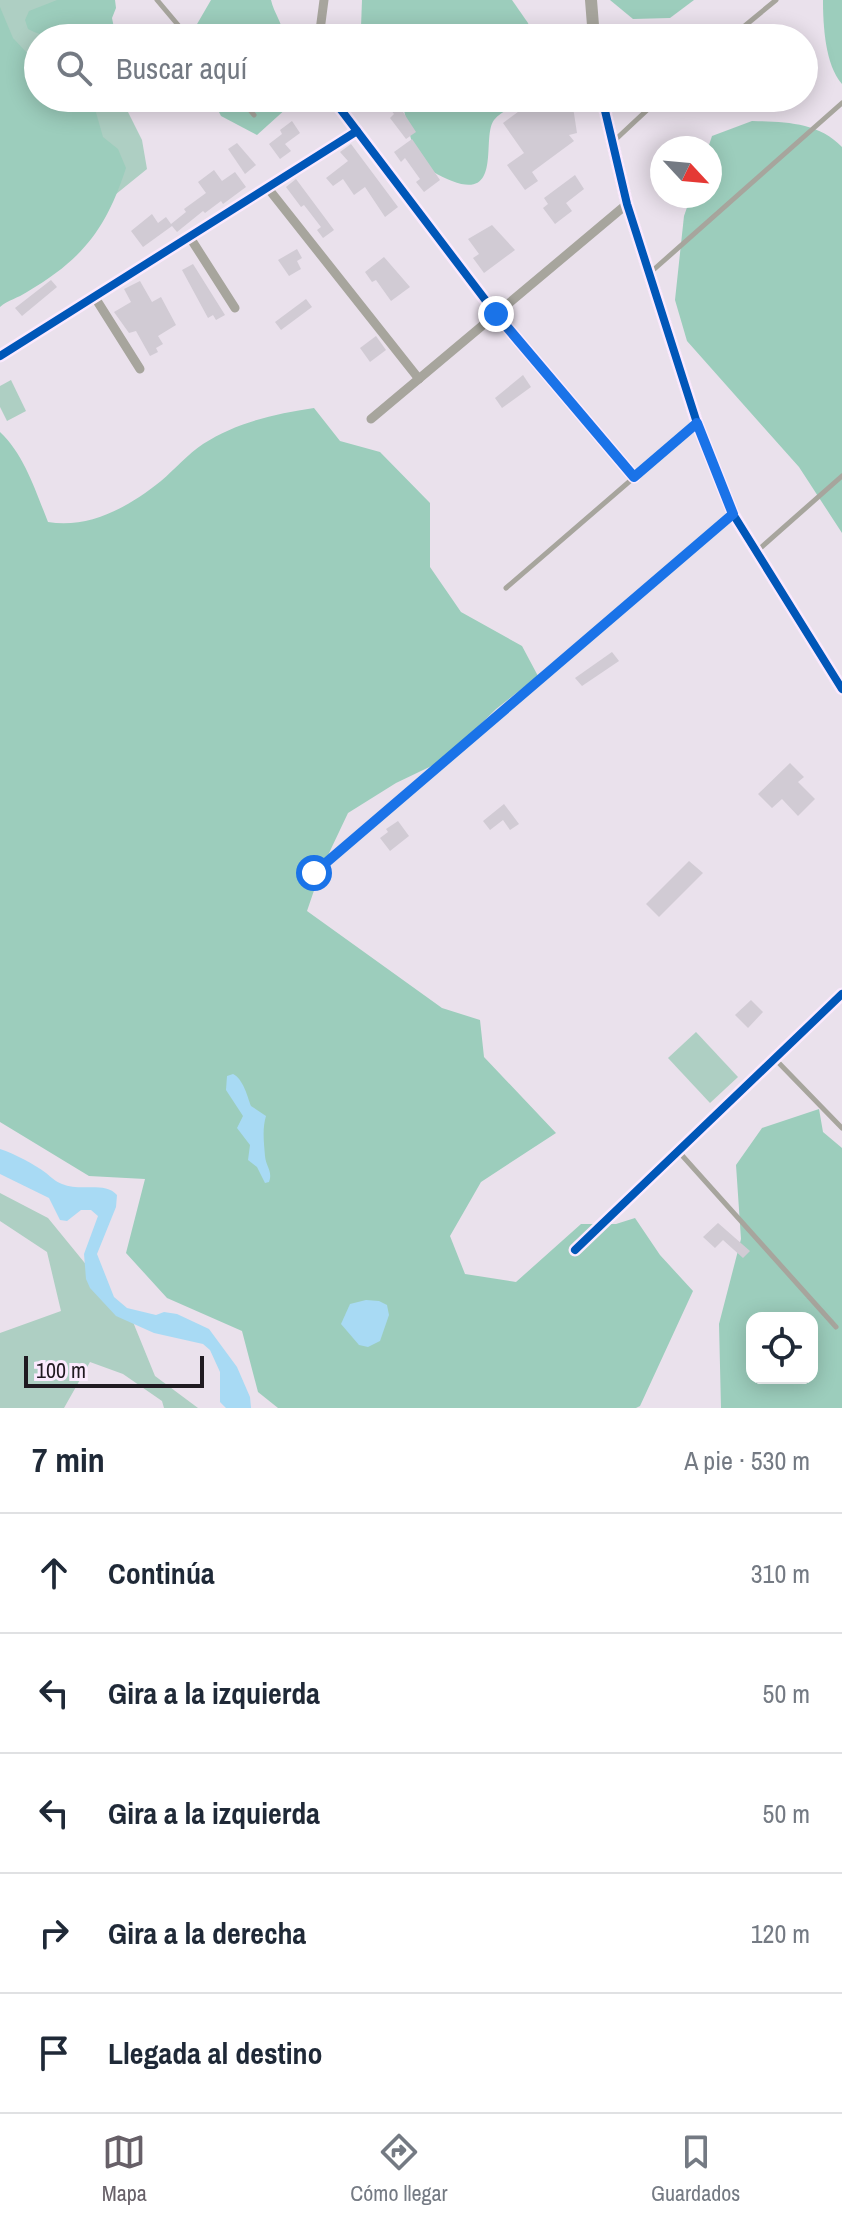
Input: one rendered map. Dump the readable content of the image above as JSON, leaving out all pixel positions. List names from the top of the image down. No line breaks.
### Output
{"scale_bar":"100 m","north":"bottom right","page":{"search":"Buscar aquí","scale":"100 m","heading":["7 min","A pie · 530 m"],"list":[["Continúa","310 m"],["Gira a la izquierda","50 m"],["Gira a la izquierda","50 m"],["Gira a la derecha","120 m"],"Llegada al destino"],"nav":["Mapa","Cómo llegar","Guardados"]}}
